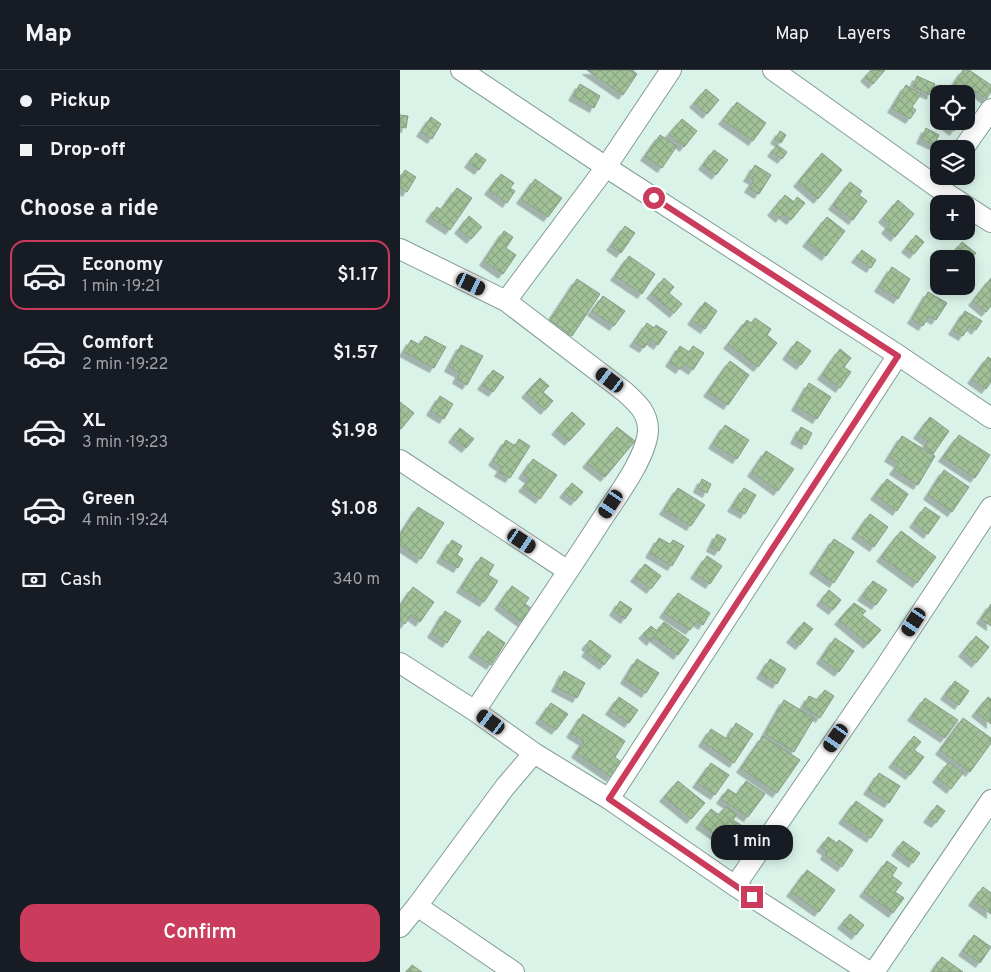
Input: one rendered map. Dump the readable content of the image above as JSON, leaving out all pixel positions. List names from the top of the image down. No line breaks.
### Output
{"page":{"header":"Map","nav":["Map","Layers","Share"],"banner":["Pickup","Drop-off"],"map_buttons":["+","−"],"heading":"Choose a ride","list":[{"name":"Economy","note":"1 min · 19:21","value":"$1.17"},{"name":"Comfort","note":"2 min · 19:22","value":"$1.57"},{"name":"XL","note":"3 min · 19:23","value":"$1.98"},{"name":"Green","note":"4 min · 19:24","value":"$1.08"}],"pay":["Cash","340 m"],"bubble":"1 min","buttons":"Confirm"}}
